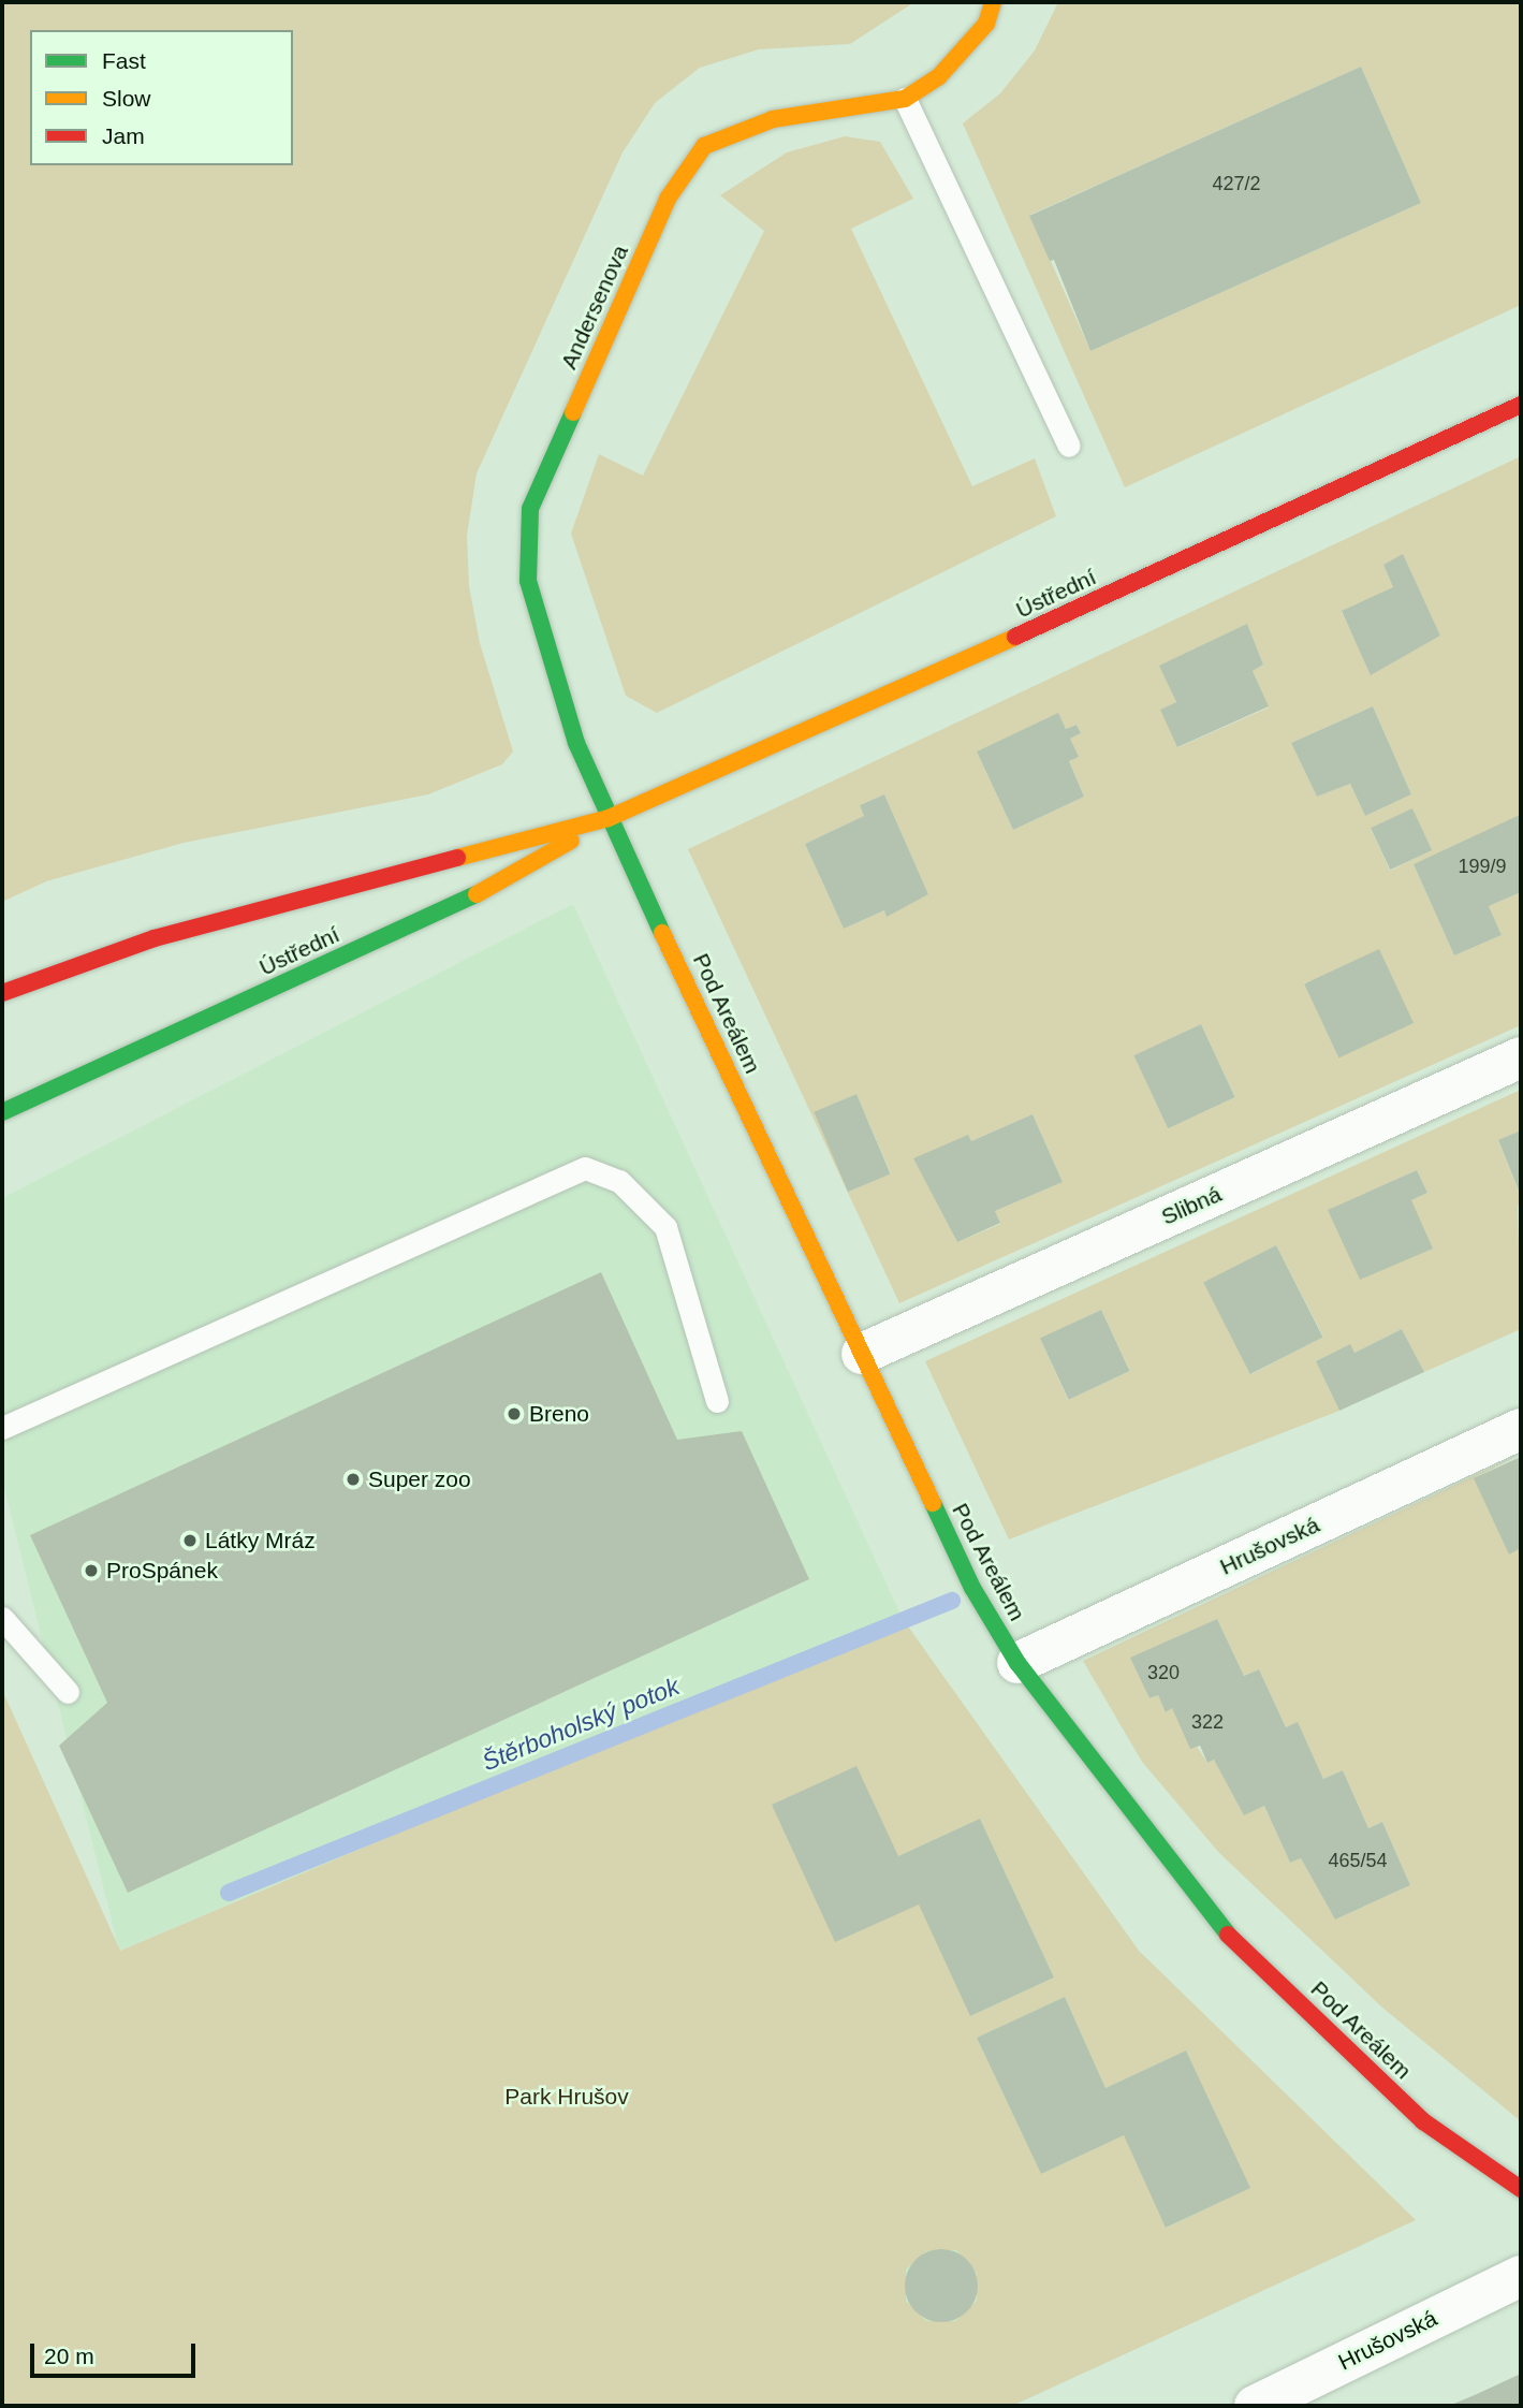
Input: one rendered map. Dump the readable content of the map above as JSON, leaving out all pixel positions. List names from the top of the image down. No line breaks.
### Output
{"streets":{"street":["Andersenova","Ústřední","Pod Areálem","Slibná","Hrušovská"]},"crossings":[["Andersenova","Ústřední"],["Andersenova","Pod Areálem"],["Ústřední","Pod Areálem"],["Pod Areálem","Slibná"],["Pod Areálem","Hrušovská"]],"water":["Štěrboholský potok"],"parks":["Park Hrušov"],"places":["Breno","Super zoo","Látky Mráz","ProSpánek"],"house_numbers":["427/2","199/9","320","322","465/54"],"legend":["Fast","Slow","Jam"],"scale_bar":"20 m"}
